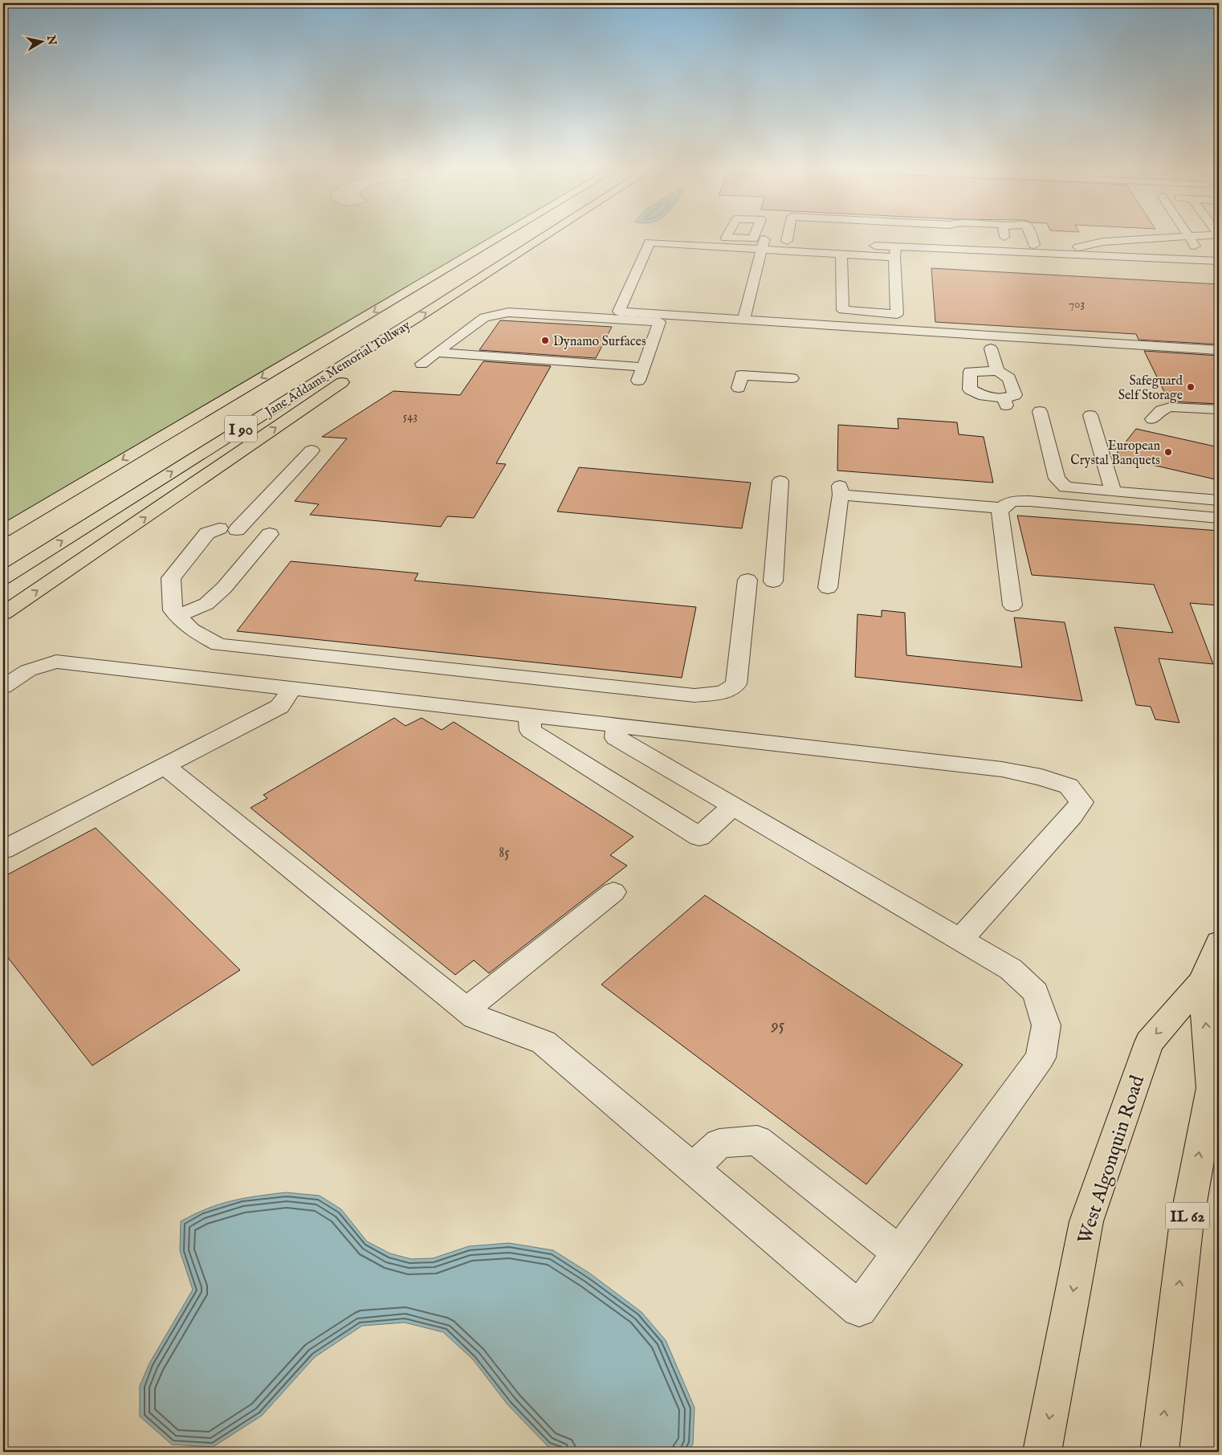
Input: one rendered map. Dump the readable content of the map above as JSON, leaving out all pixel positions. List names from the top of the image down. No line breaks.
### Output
{"streets":{"main road":["Jane Addams Memorial Tollway","I 90","West Algonquin Road","IL 62"]},"places":["Dynamo Surfaces","Safeguard Self Storage","European Crystal Banquets"],"house_numbers":["703","543","85","95"],"north":"right"}
